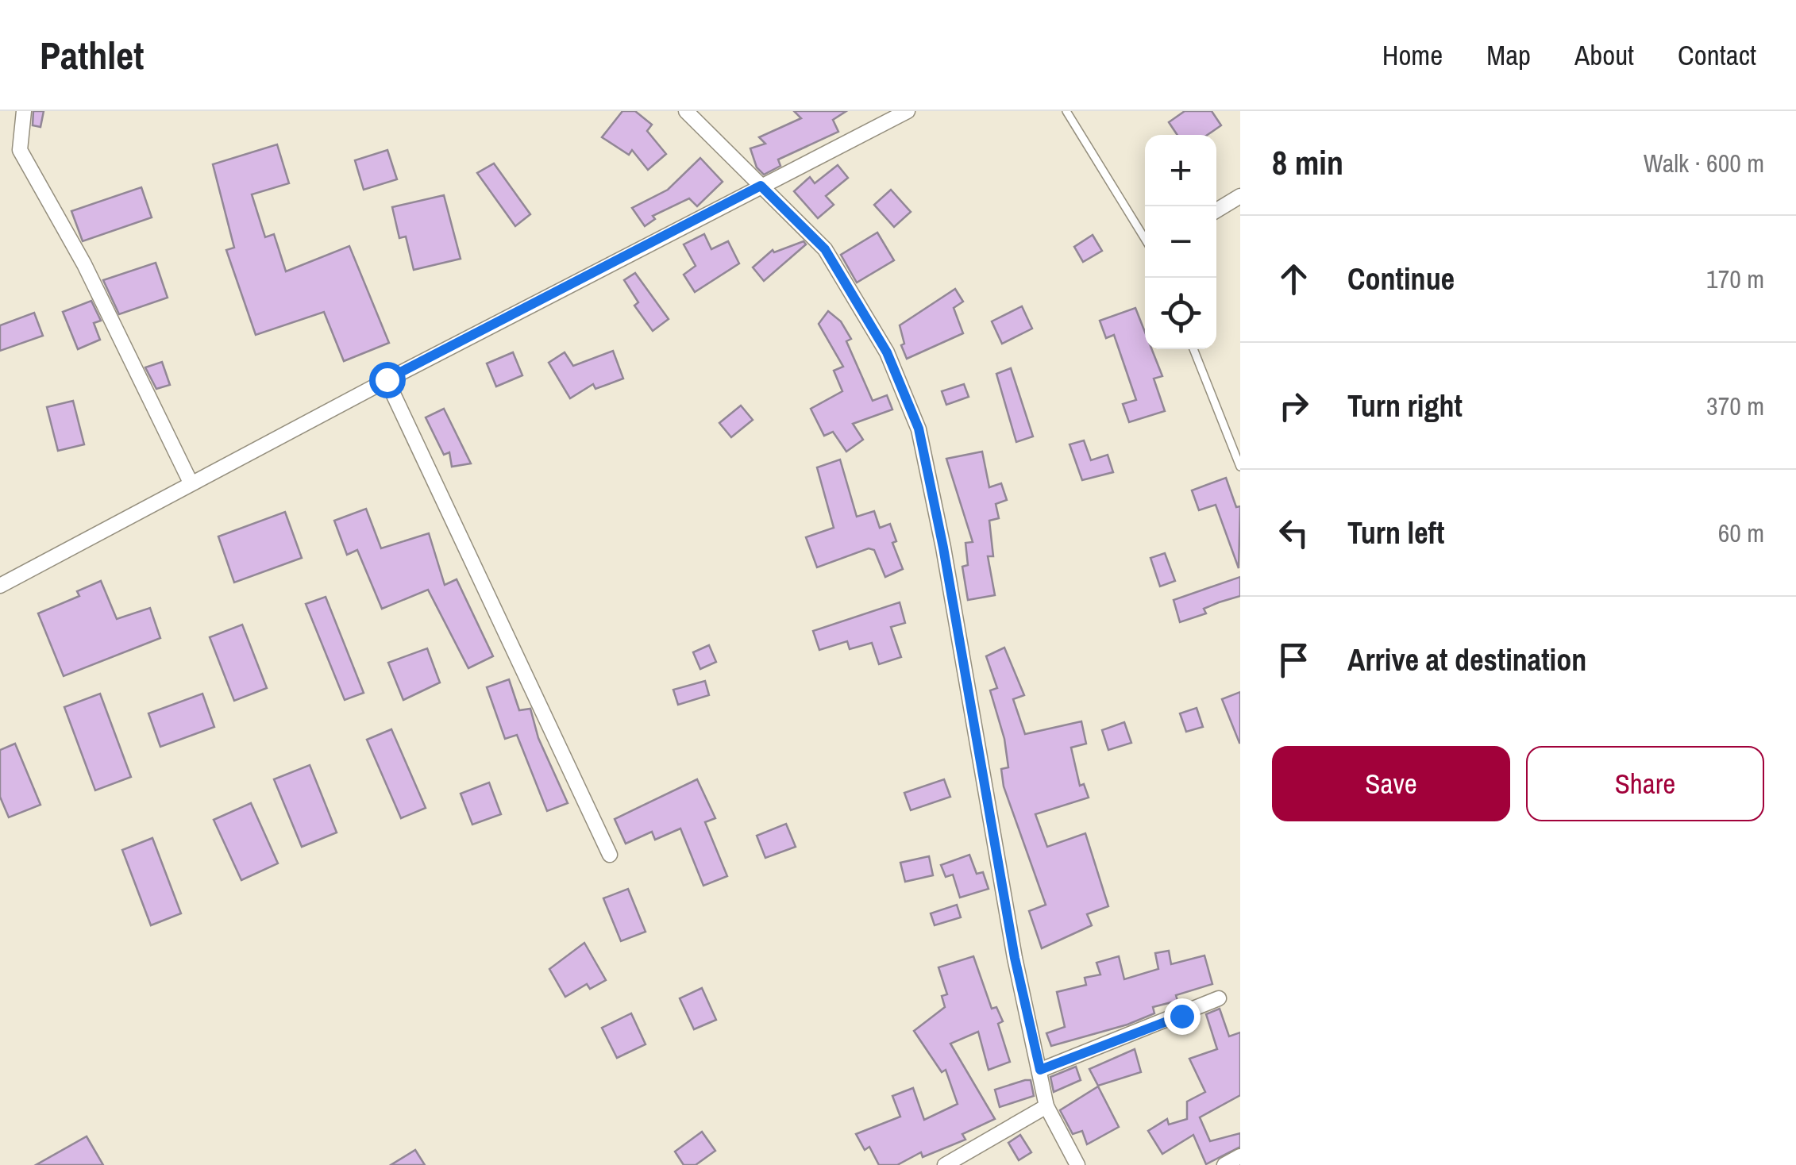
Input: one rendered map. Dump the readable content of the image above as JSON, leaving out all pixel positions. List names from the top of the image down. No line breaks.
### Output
{"page":{"header":"Pathlet","nav":["Home","Map","About","Contact"],"heading":["8 min","Walk · 600 m"],"map_buttons":["+","−"],"list":[["Continue","170 m"],["Turn right","370 m"],["Turn left","60 m"],"Arrive at destination"],"buttons":["Save","Share"]}}
